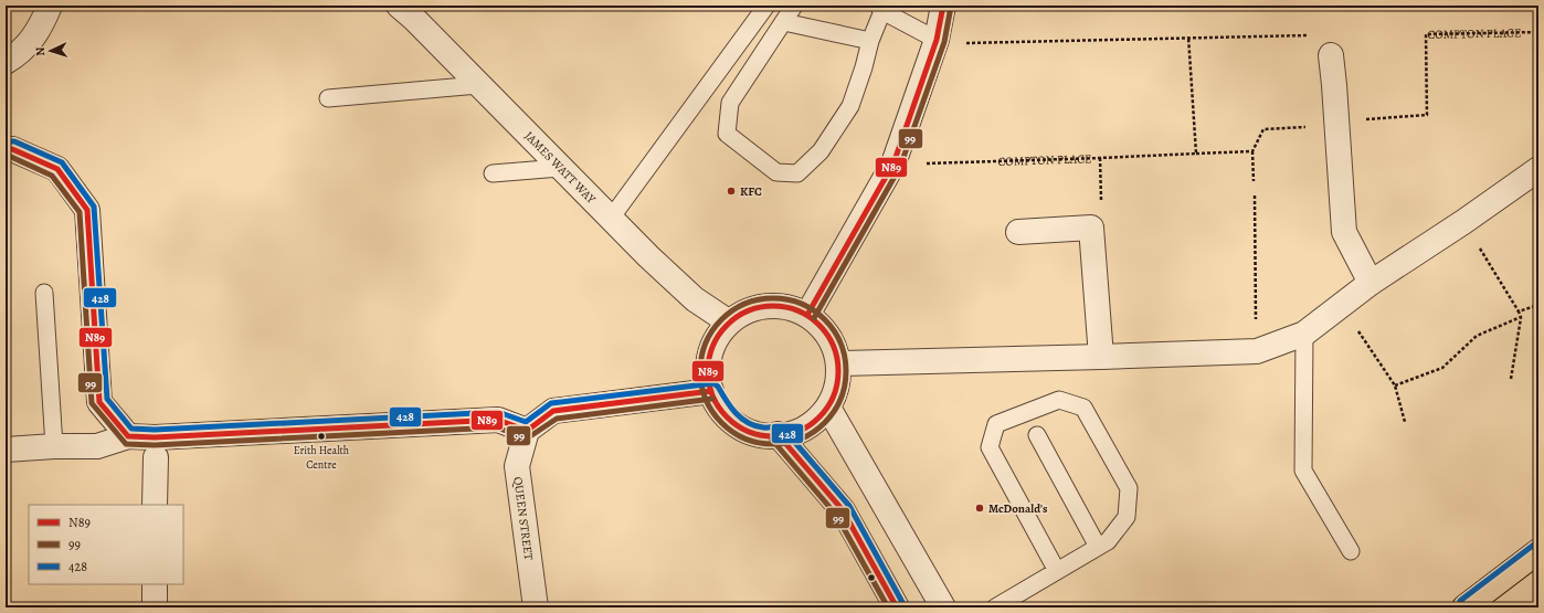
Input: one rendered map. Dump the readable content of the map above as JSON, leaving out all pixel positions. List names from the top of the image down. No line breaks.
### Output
{"streets":{"street":["JAMES WATT WAY","QUEEN STREET"],"path":["COMPTON PLACE"]},"places":["KFC","Erith Health Centre","McDonald's"],"lines":["transit line N89","transit line 99","transit line 428"],"legend":["N89","99","428"],"north":"left"}
